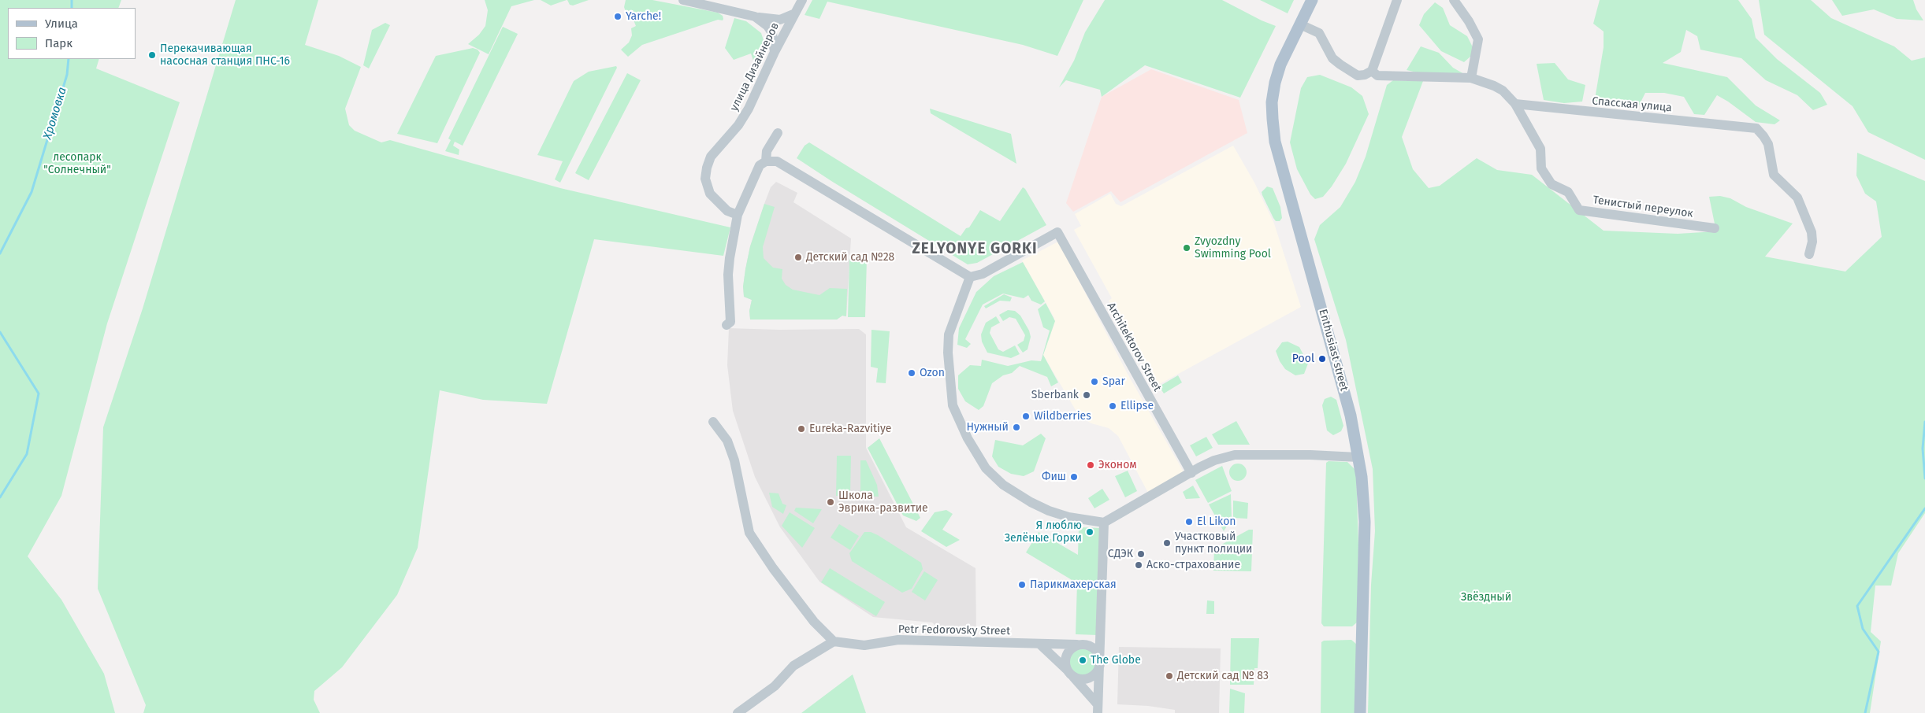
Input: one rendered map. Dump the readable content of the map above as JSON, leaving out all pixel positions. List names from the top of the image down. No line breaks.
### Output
{"streets":{"main road":["Enthusiast street"],"street":["улица Дизайнеров","Спасская улица","Тенистый переулок","Architektorov Street","Petr Fedorovsky Street"]},"crossings":[["Спасская улица","Тенистый переулок"]],"districts":["ZELYONYE GORKI"],"water":["Хромовка"],"parks":["лесопарк \"Солнечный\"","Звёздный"],"places":["Yarche!","Перекачивающая насосная станция ПНС-16","Zvyozdny Swimming Pool","Детский сад №28","Pool","Ozon","Spar","Sberbank","Ellipse","Wildberries","Нужный","Eureka-Razvitiye","Эконом","Фиш","Школа Эврика-развитие","El Likon","Я люблю Зелёные Горки","Участковый пункт полиции","СДЭК","Аско-страхование","Парикмахерская","The Globe","Детский сад № 83"],"legend":["Улица","Парк"]}
